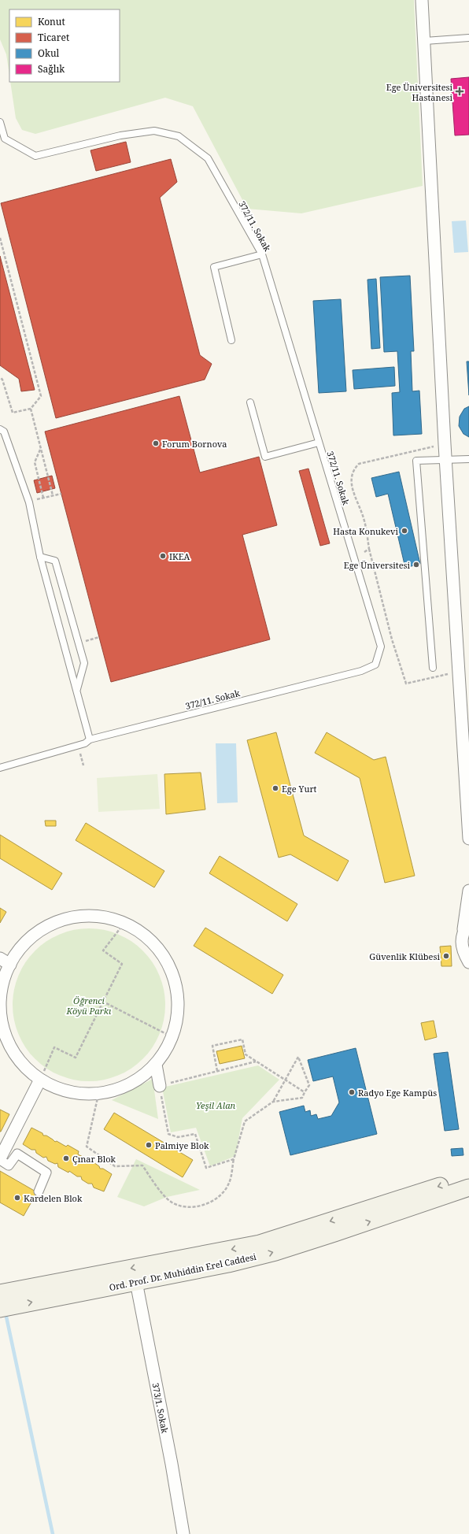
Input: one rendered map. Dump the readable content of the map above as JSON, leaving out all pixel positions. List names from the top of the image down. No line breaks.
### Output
{"streets":{"main road":["Ord. Prof. Dr. Muhiddin Erel Caddesi"],"street":["373/1. Sokak"],"lane":["372/11. Sokak"]},"crossings":[["Ord. Prof. Dr. Muhiddin Erel Caddesi","373/1. Sokak"]],"parks":["Öğrenci Köyü Parkı","Yeşil Alan"],"places":{"health":["Ege Üniversitesi Hastanesi"],"other":["Forum Bornova","Hasta Konukevi","IKEA","Ege Üniversitesi","Ege Yurt","Güvenlik Klübesi","Radyo Ege Kampüs","Palmiye Blok","Çınar Blok","Kardelen Blok"]},"legend":["Konut","Ticaret","Okul","Sağlık"]}
